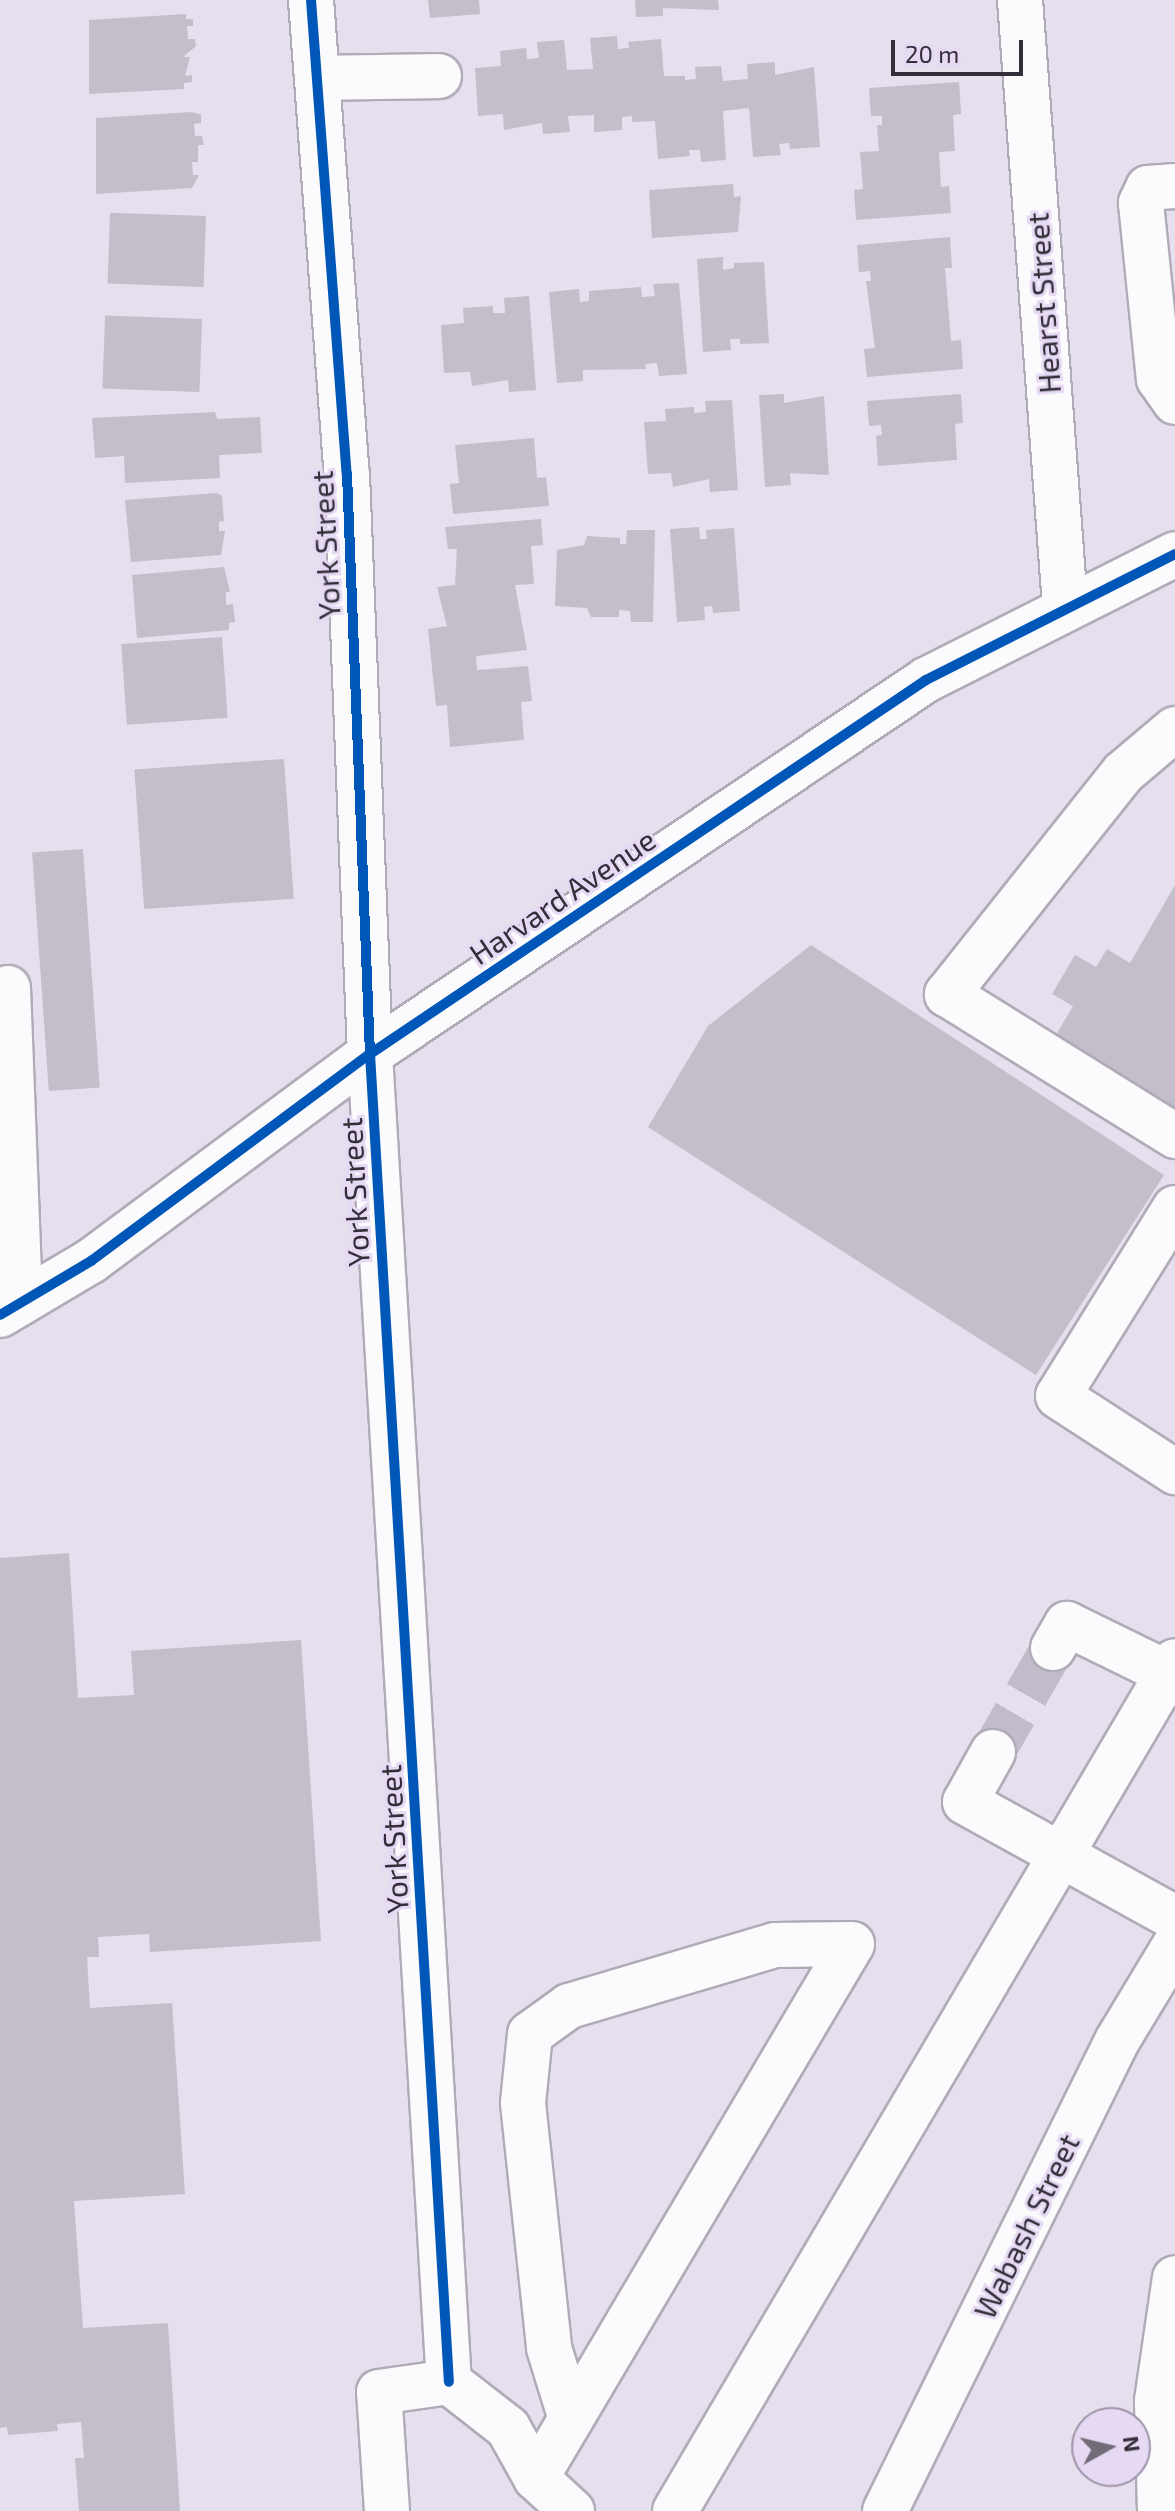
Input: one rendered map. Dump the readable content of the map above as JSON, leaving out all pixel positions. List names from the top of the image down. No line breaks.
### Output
{"streets":{"main road":["Hearst Street","York Street","Harvard Avenue","Wabash Street"]},"crossings":[["Hearst Street","Harvard Avenue"],["York Street","Harvard Avenue"]],"scale_bar":"20 m","north":"right"}
